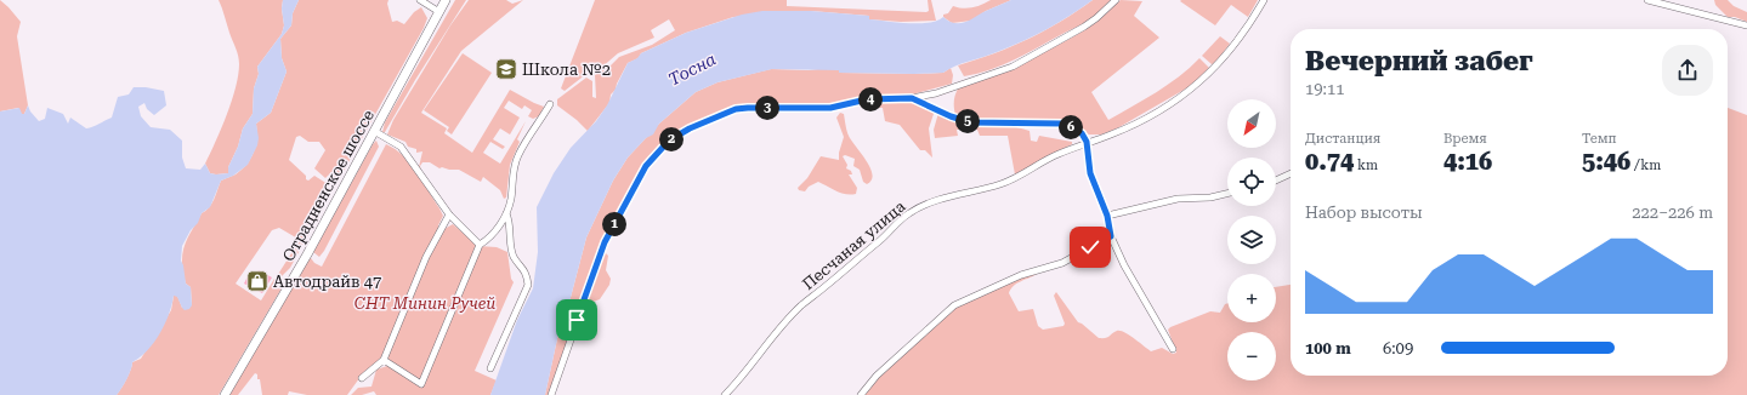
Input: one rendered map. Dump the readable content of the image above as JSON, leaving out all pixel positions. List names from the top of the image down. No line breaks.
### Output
{"streets":{"main road":["Отрадненское шоссе"],"street":["Песчаная улица"]},"water":["Тосна"],"parks":["СНТ Минин Ручей"],"places":{"school or university":["Школа №2"],"shop":["Автодрайв 47"]},"north":"bottom left","page":{"heading":["Вечерний забег","19:11"],"pins":["4","3","5","6","2","1"],"map_buttons":["+","−"],"stats":[["Дистанция","0.74 km"],["Время","4:16"],["Темп","5:46 /km"]],"chart":["Набор высоты","222–226 m"],"list":[{"name":"100 m","note":"6:09"}]}}
